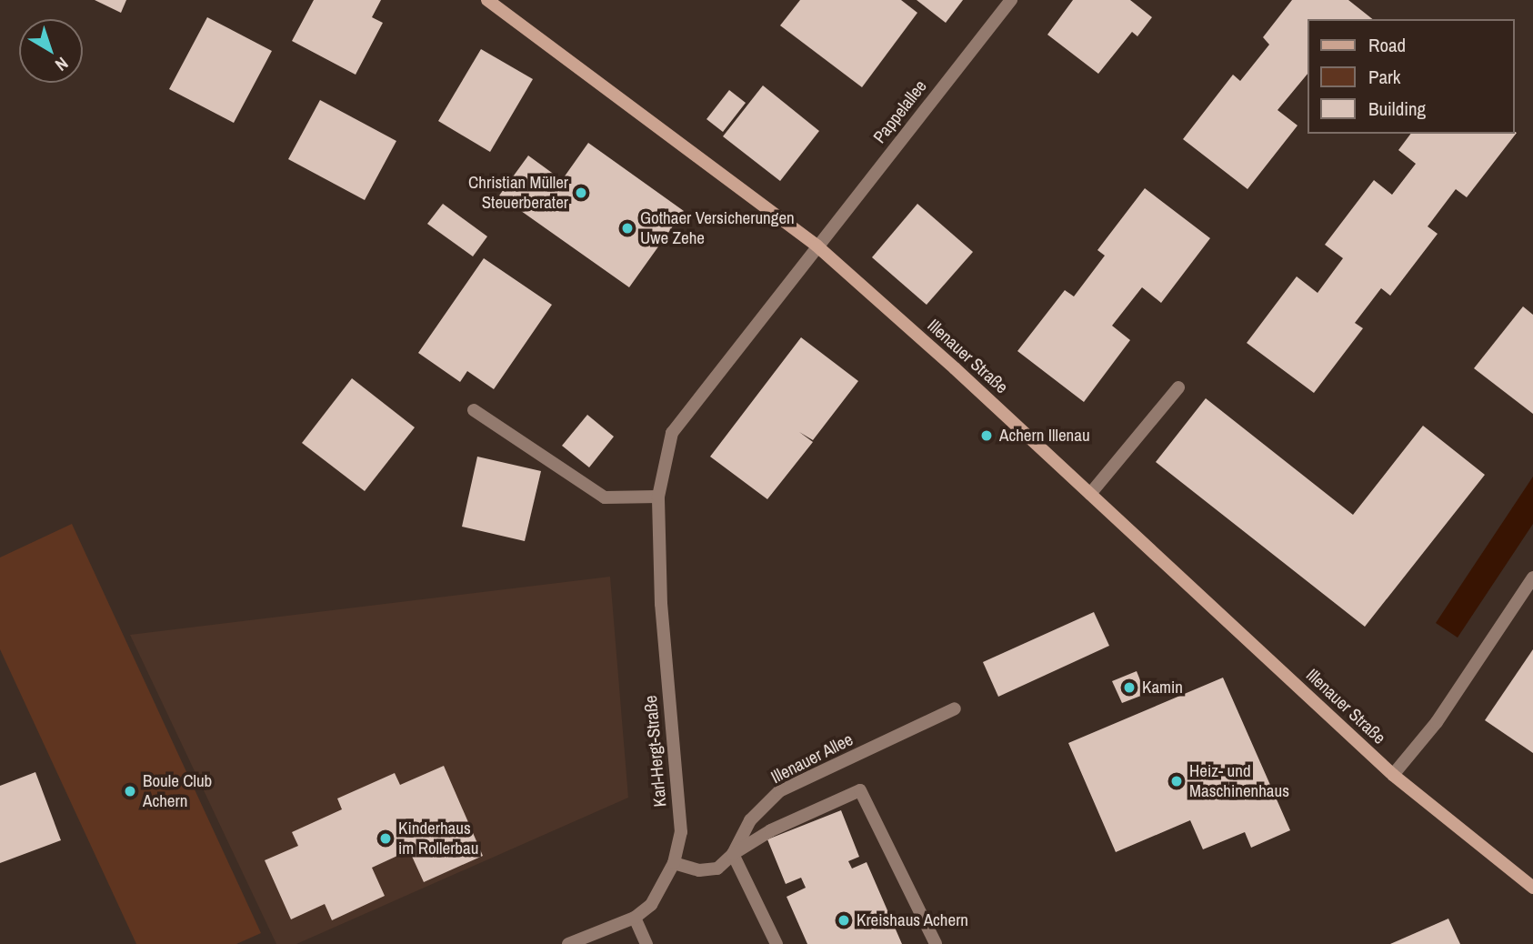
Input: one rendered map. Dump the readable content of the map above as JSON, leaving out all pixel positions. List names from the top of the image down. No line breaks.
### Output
{"streets":{"main road":["Illenauer Straße"],"street":["Pappelallee","Karl-Hergt-Straße","Illenauer Allee"]},"crossings":[["Pappelallee","Illenauer Straße"],["Pappelallee","Karl-Hergt-Straße"],["Illenauer Straße","Karl-Hergt-Straße"]],"places":["Christian Müller Steuerberater","Gothaer Versicherungen Uwe Zehe","Achern Illenau","Kamin","Heiz- und Maschinenhaus","Boule Club Achern","Kinderhaus im Rollerbau","Kreishaus Achern"],"legend":["Road","Park","Building"],"north":"bottom right"}
